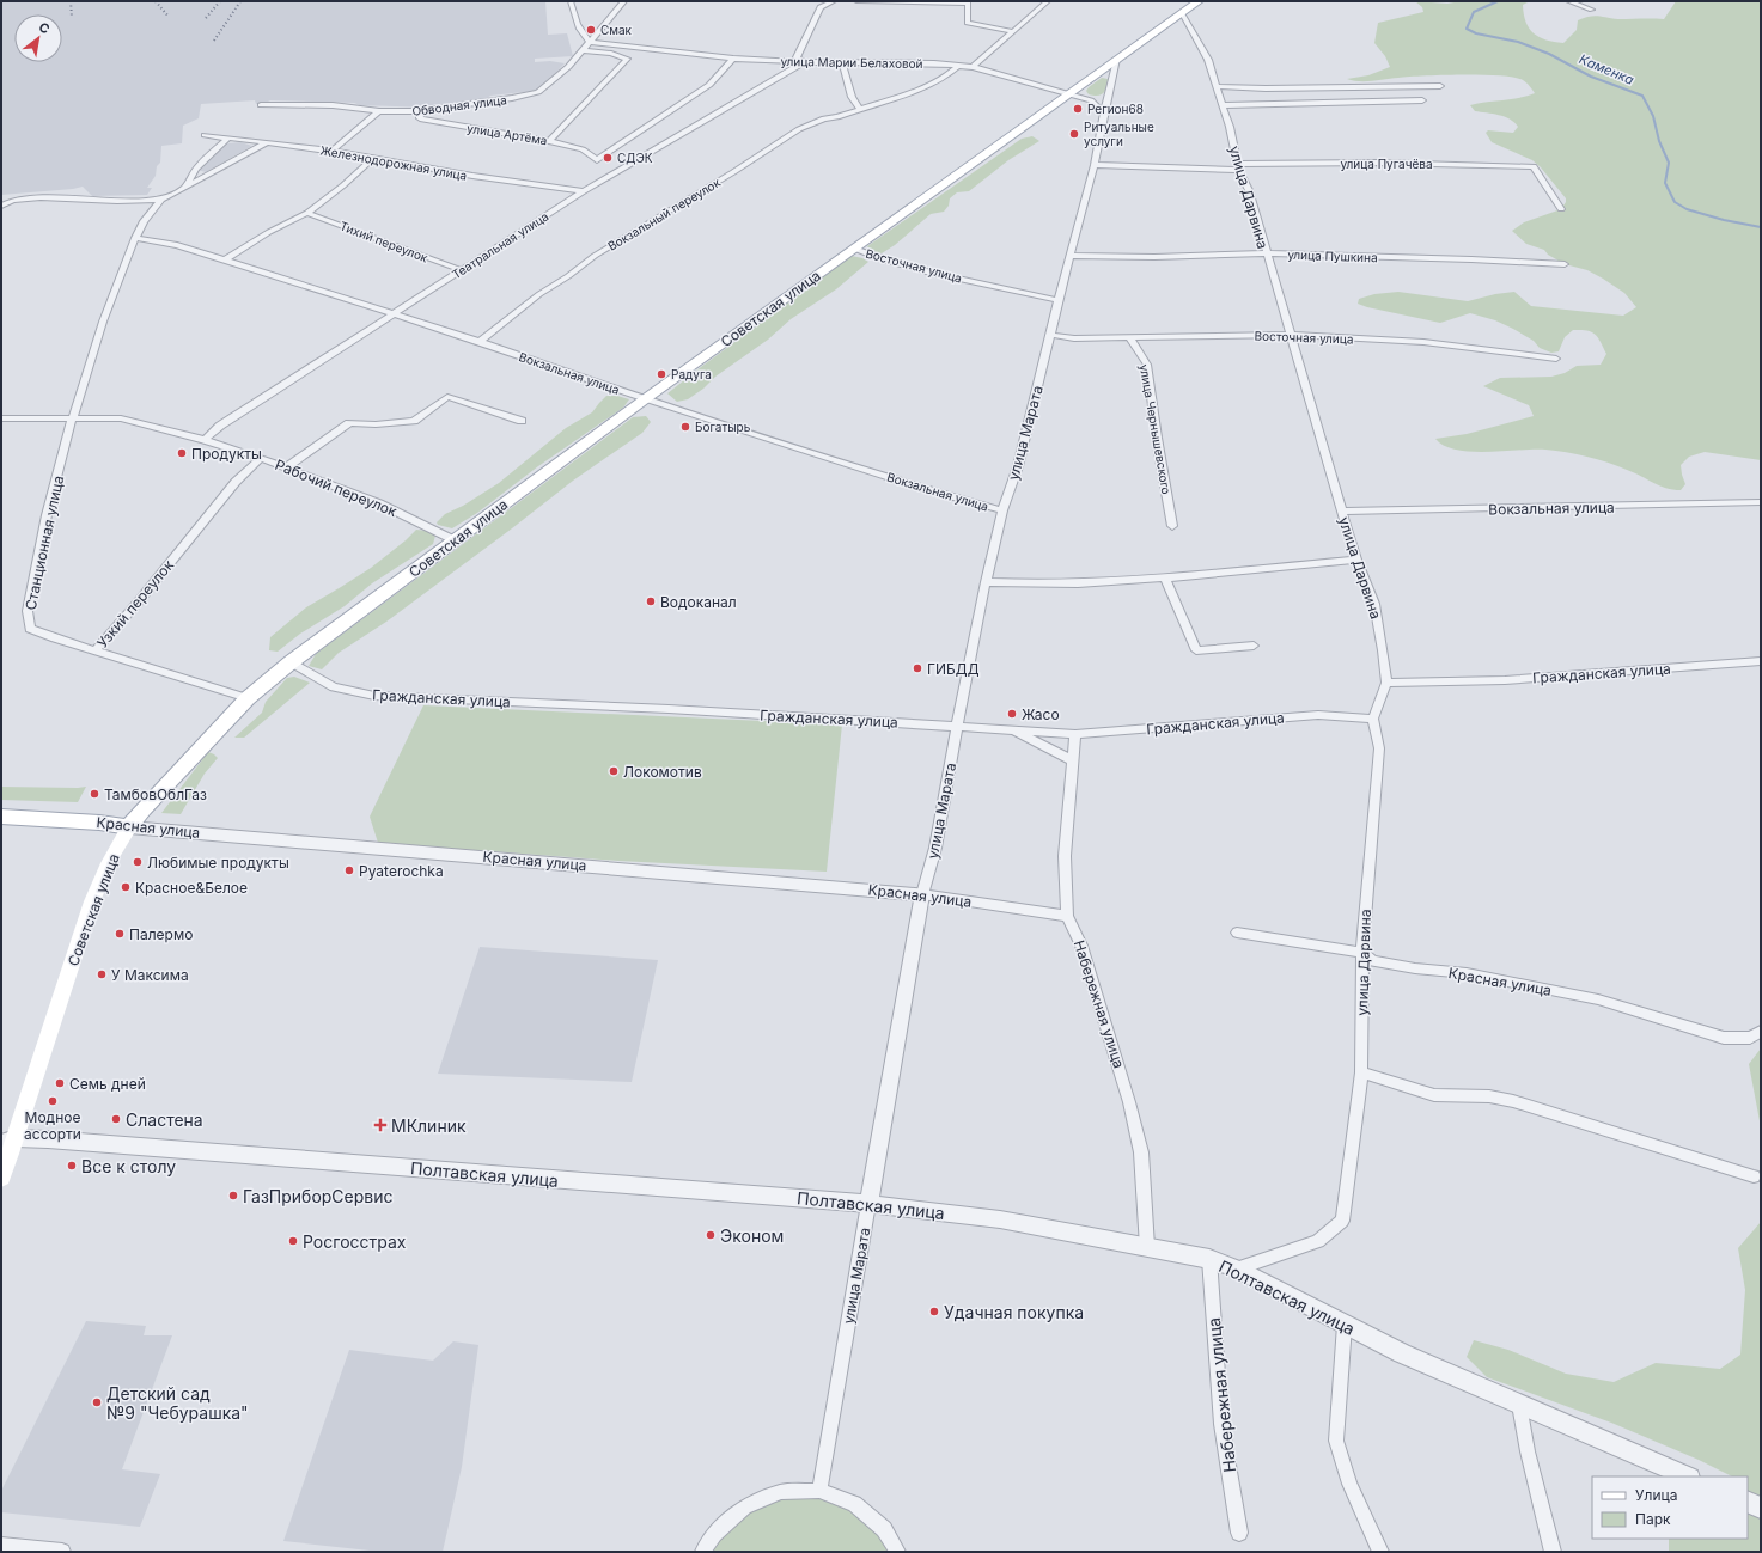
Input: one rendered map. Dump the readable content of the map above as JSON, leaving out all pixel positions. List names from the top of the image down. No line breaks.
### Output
{"streets":{"main road":["Советская улица","Красная улица"],"street":["улица Марии Белаховой","Обводная улица","улица Артёма","Железнодорожная улица","улица Пугачёва","улица Дарвина","Вокзальный переулок","Тихий переулок","Театральная улица","улица Пушкина","Восточная улица","Вокзальная улица","улица Чернышевского","улица Марата","Рабочий переулок","Станционная улица","Узкий переулок","Гражданская улица","Набережная улица","Полтавская улица"]},"crossings":[["улица Марии Белаховой","Обводная улица"],["улица Марии Белаховой","улица Артёма"],["улица Марии Белаховой","Вокзальный переулок"],["улица Марии Белаховой","Театральная улица"],["улица Марии Белаховой","Советская улица"],["улица Марии Белаховой","улица Марата"],["Обводная улица","улица Артёма"],["Железнодорожная улица","Театральная улица"],["Железнодорожная улица","Станционная улица"],["улица Пугачёва","улица Дарвина"],["улица Пугачёва","улица Марата"],["улица Дарвина","улица Пушкина"],["улица Дарвина","Восточная улица"],["улица Дарвина","Советская улица"],["улица Дарвина","Вокзальная улица"],["улица Дарвина","Гражданская улица"],["улица Дарвина","Красная улица"],["улица Дарвина","Полтавская улица"],["Вокзальный переулок","Вокзальная улица"],["Тихий переулок","Театральная улица"],["Театральная улица","Вокзальная улица"],["Театральная улица","Рабочий переулок"],["улица Пушкина","улица Марата"],["Восточная улица","Советская улица"],["Восточная улица","улица Чернышевского"],["Восточная улица","улица Марата"],["Советская улица","Вокзальная улица"],["Советская улица","Рабочий переулок"],["Советская улица","Узкий переулок"],["Советская улица","Гражданская улица"],["Советская улица","Красная улица"],["Советская улица","Полтавская улица"],["Вокзальная улица","улица Марата"],["Вокзальная улица","Станционная улица"],["улица Марата","Гражданская улица"],["улица Марата","Красная улица"],["улица Марата","Полтавская улица"],["Рабочий переулок","Станционная улица"],["Рабочий переулок","Узкий переулок"],["Станционная улица","Узкий переулок"],["Гражданская улица","Набережная улица"],["Красная улица","Набережная улица"],["Набережная улица","Полтавская улица"]],"water":["Каменка"],"places":{"other":["Смак","Регион68","Ритуальные услуги","СДЭК","Радуга","Богатырь","Продукты","Водоканал","ГИБДД","Жасо","Локомотив","ТамбовОблГаз","Любимые продукты","Pyaterochka","Красное&Белое","Палермо","У Максима","Семь дней","Модное ассорти","Сластена","Все к столу","ГазПриборСервис","Эконом","Росгосстрах","Удачная покупка","Детский сад №9 \"Чебурашка\""],"health":["МКлиник"]},"legend":["Улица","Парк"],"north":"top right"}
